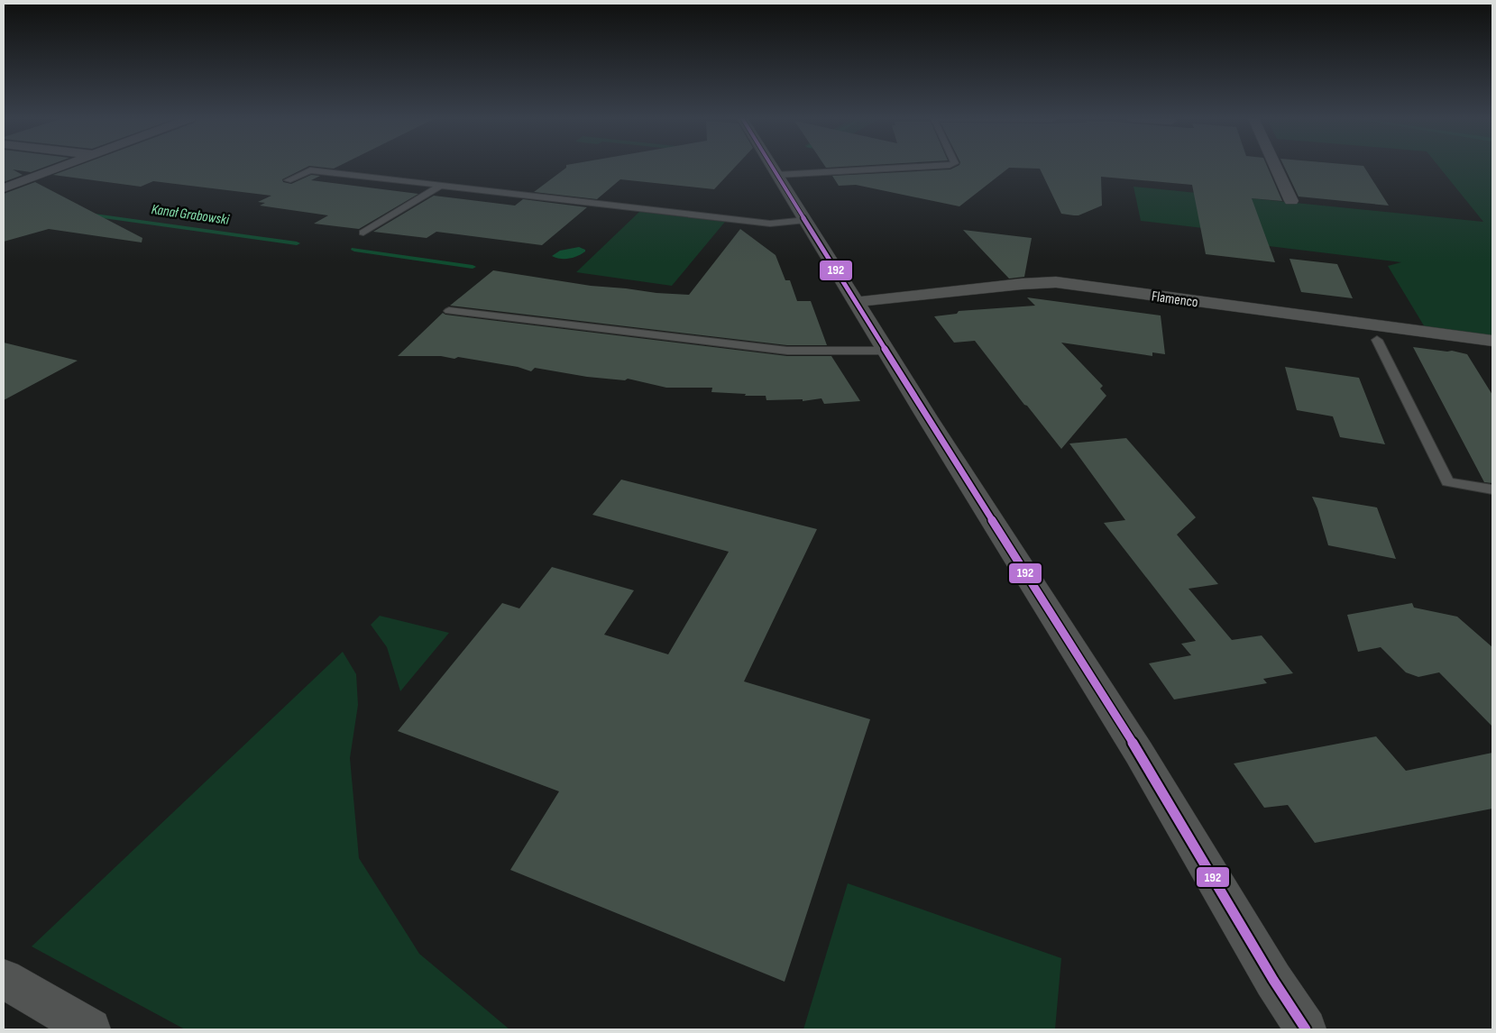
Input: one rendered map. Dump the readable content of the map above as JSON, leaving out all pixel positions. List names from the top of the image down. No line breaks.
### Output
{"streets":{"street":["Flamenco"]},"water":["Kanał Grabowski"],"lines":["transit line 192"]}
